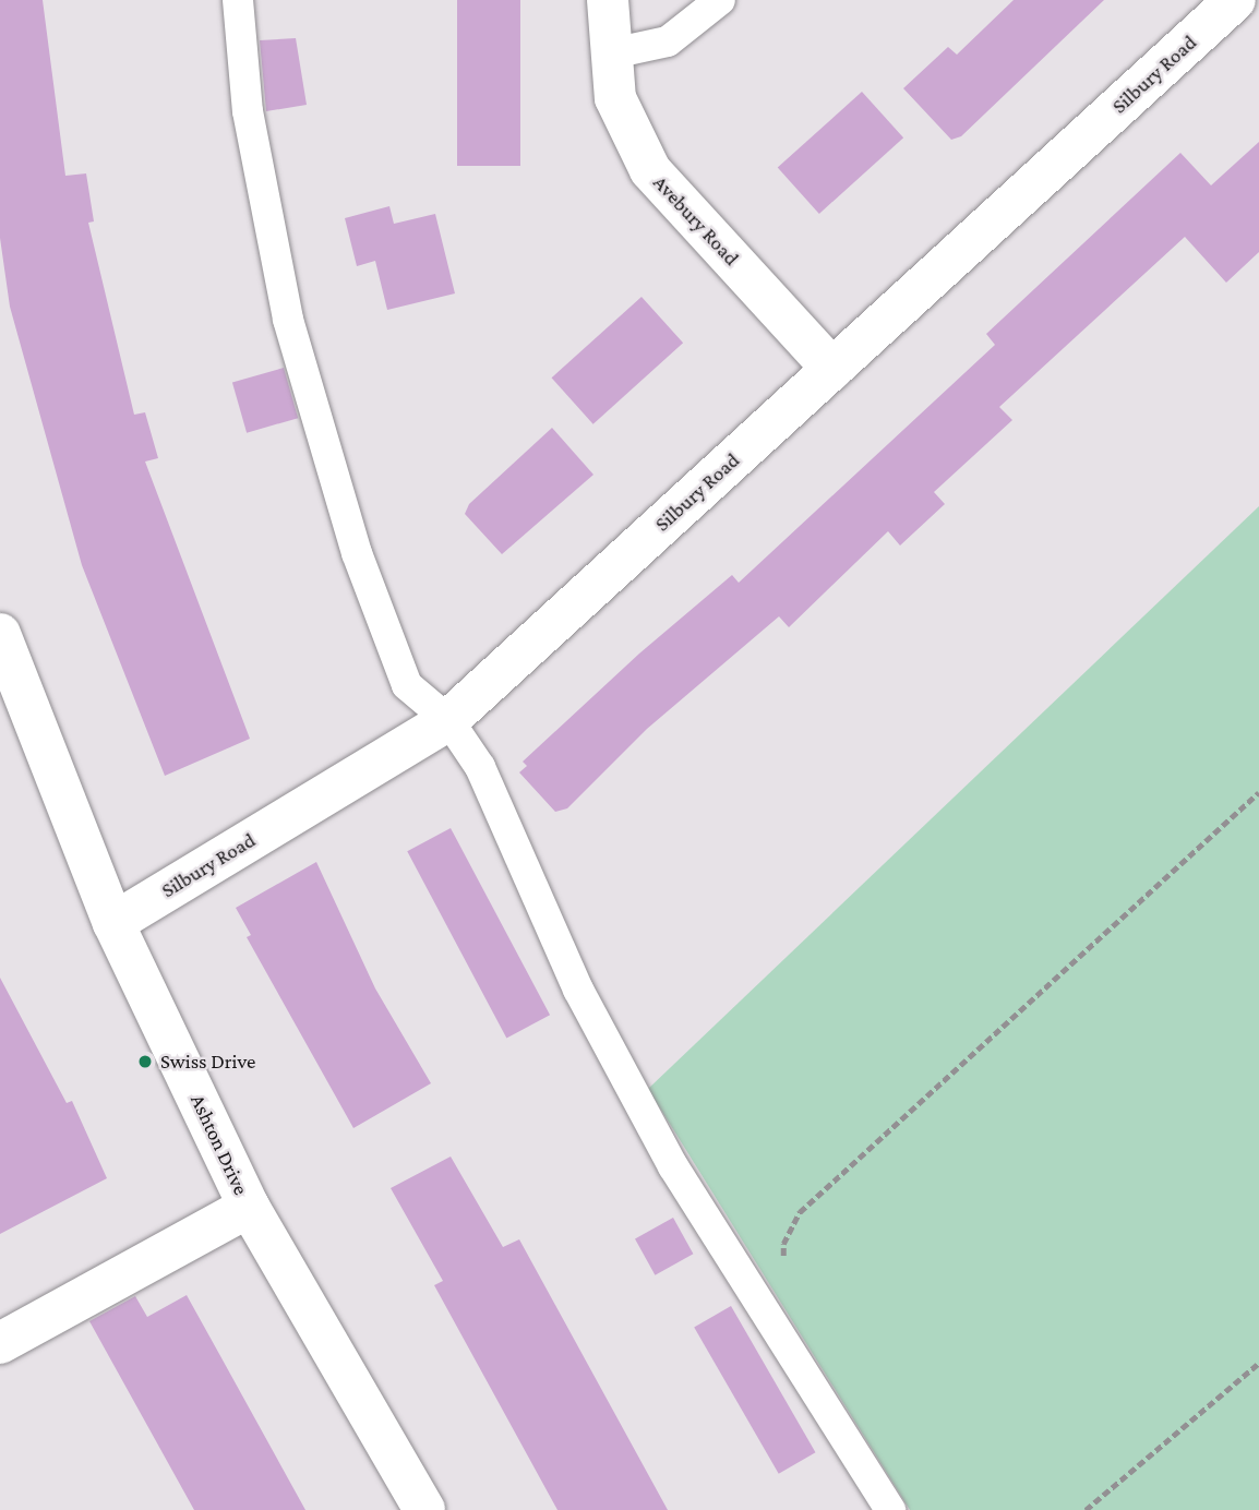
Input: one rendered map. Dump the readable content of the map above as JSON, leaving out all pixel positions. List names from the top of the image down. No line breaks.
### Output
{"streets":{"street":["Silbury Road","Avebury Road","Ashton Drive"]},"crossings":[["Silbury Road","Avebury Road"],["Silbury Road","Ashton Drive"]],"places":["Swiss Drive"]}
